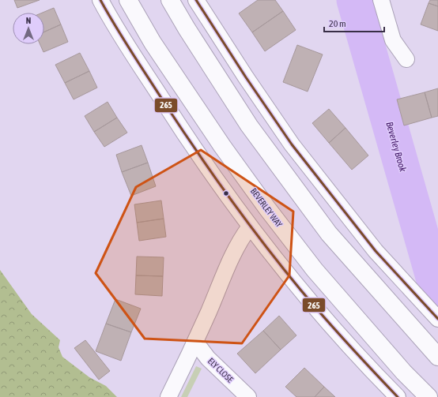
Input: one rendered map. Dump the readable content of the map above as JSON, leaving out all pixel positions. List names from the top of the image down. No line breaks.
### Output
{"streets":{"highway":["BEVERLEY WAY"],"street":["ELY CLOSE"]},"water":["Beverley Brook"],"lines":["transit line 265"],"scale_bar":"20 m","north":"top"}
